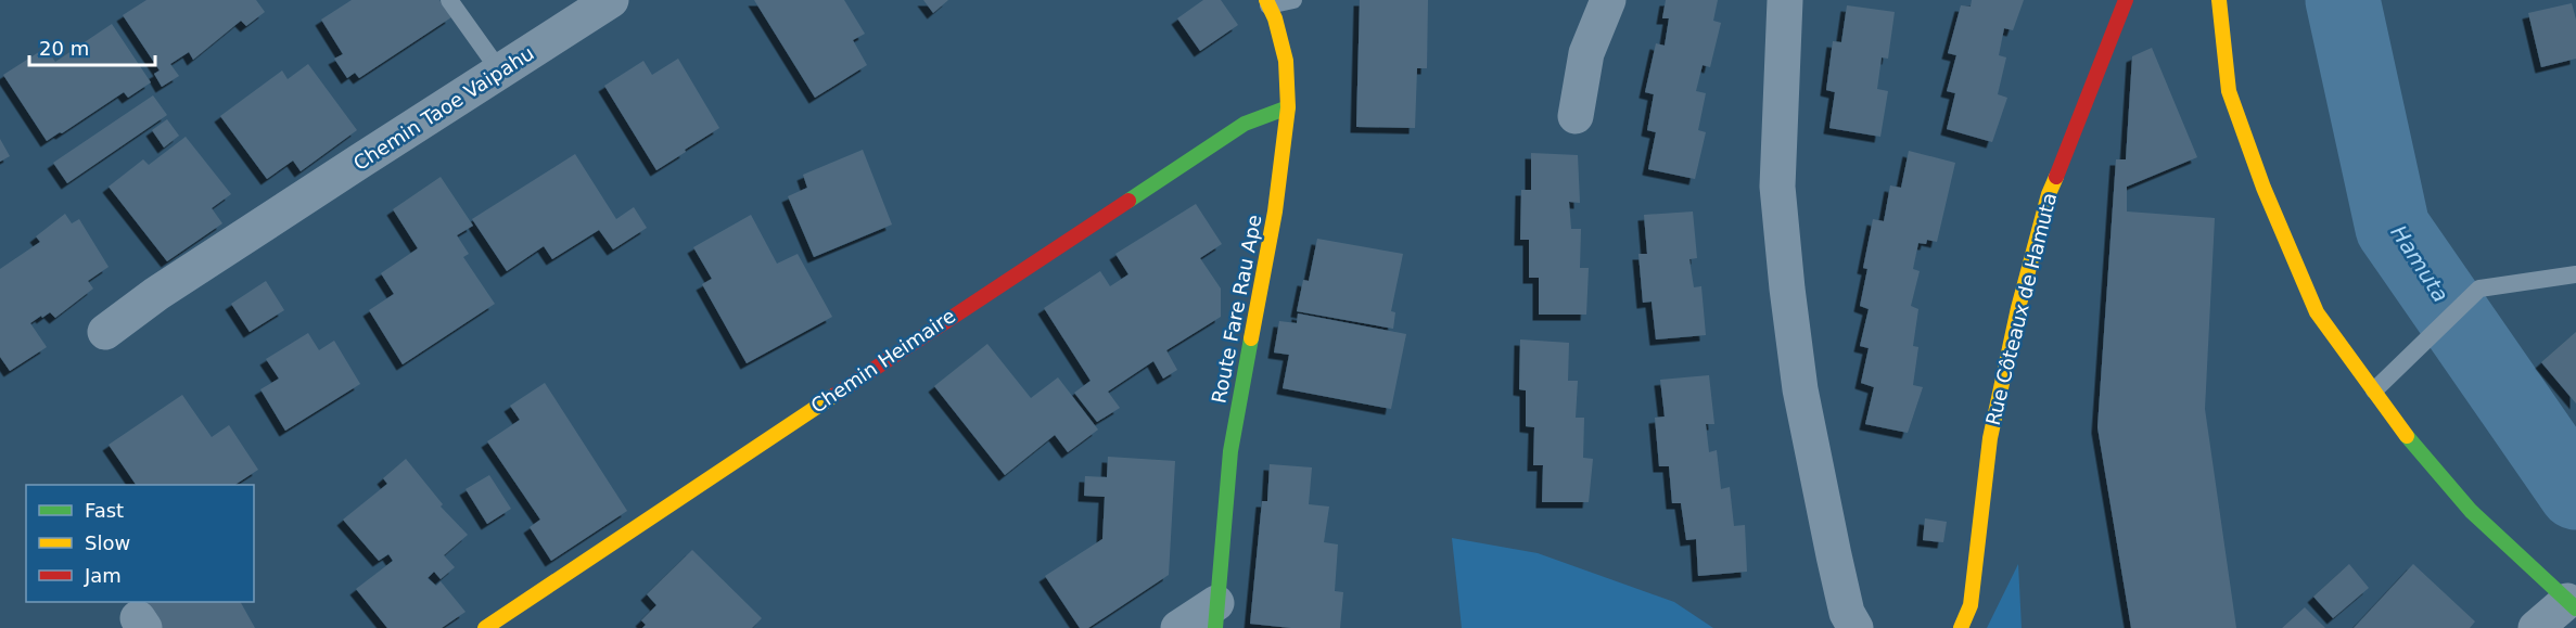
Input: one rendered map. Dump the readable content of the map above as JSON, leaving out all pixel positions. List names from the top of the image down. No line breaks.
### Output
{"streets":{"street":["Chemin Taoe Vaipahu","Route Fare Rau Ape","Rue Côteaux de Hamuta","Chemin Heimaire"]},"crossings":[["Route Fare Rau Ape","Chemin Heimaire"]],"water":["Hamuta"],"legend":["Fast","Slow","Jam"],"scale_bar":"20 m"}
